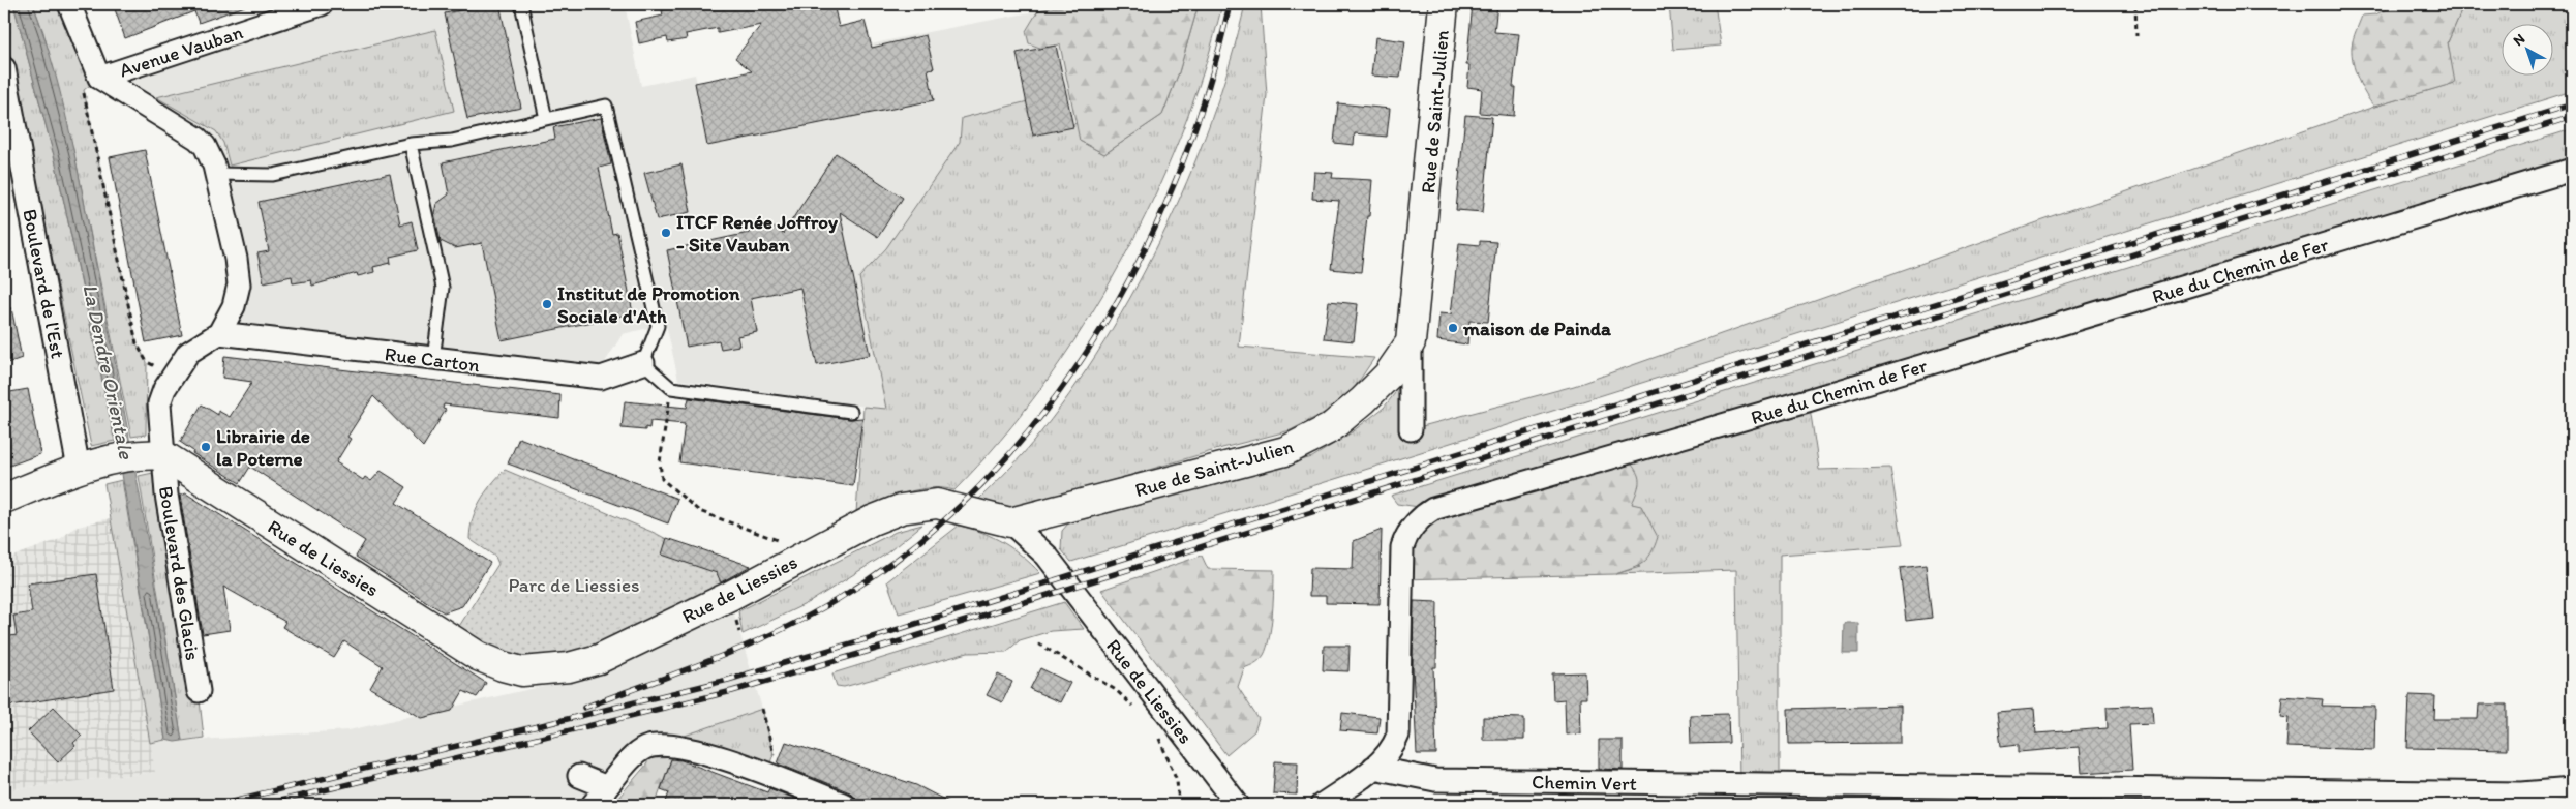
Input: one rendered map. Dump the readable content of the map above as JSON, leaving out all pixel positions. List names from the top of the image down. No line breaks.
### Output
{"streets":{"street":["Avenue Vauban","Rue de Saint-Julien","Rue du Chemin de Fer","Boulevard de l'Est","Rue Carton","Rue de Liessies","Boulevard des Glacis","Chemin Vert"]},"crossings":[["Rue de Saint-Julien","Rue de Liessies"],["Rue du Chemin de Fer","Chemin Vert"],["Rue de Liessies","Boulevard des Glacis"]],"water":["La Dendre Orientale"],"parks":["Parc de Liessies"],"places":["ITCF Renée Joffroy - Site Vauban","Institut de Promotion Sociale d'Ath","maison de Painda","Librairie de la Poterne"],"north":"top left"}
